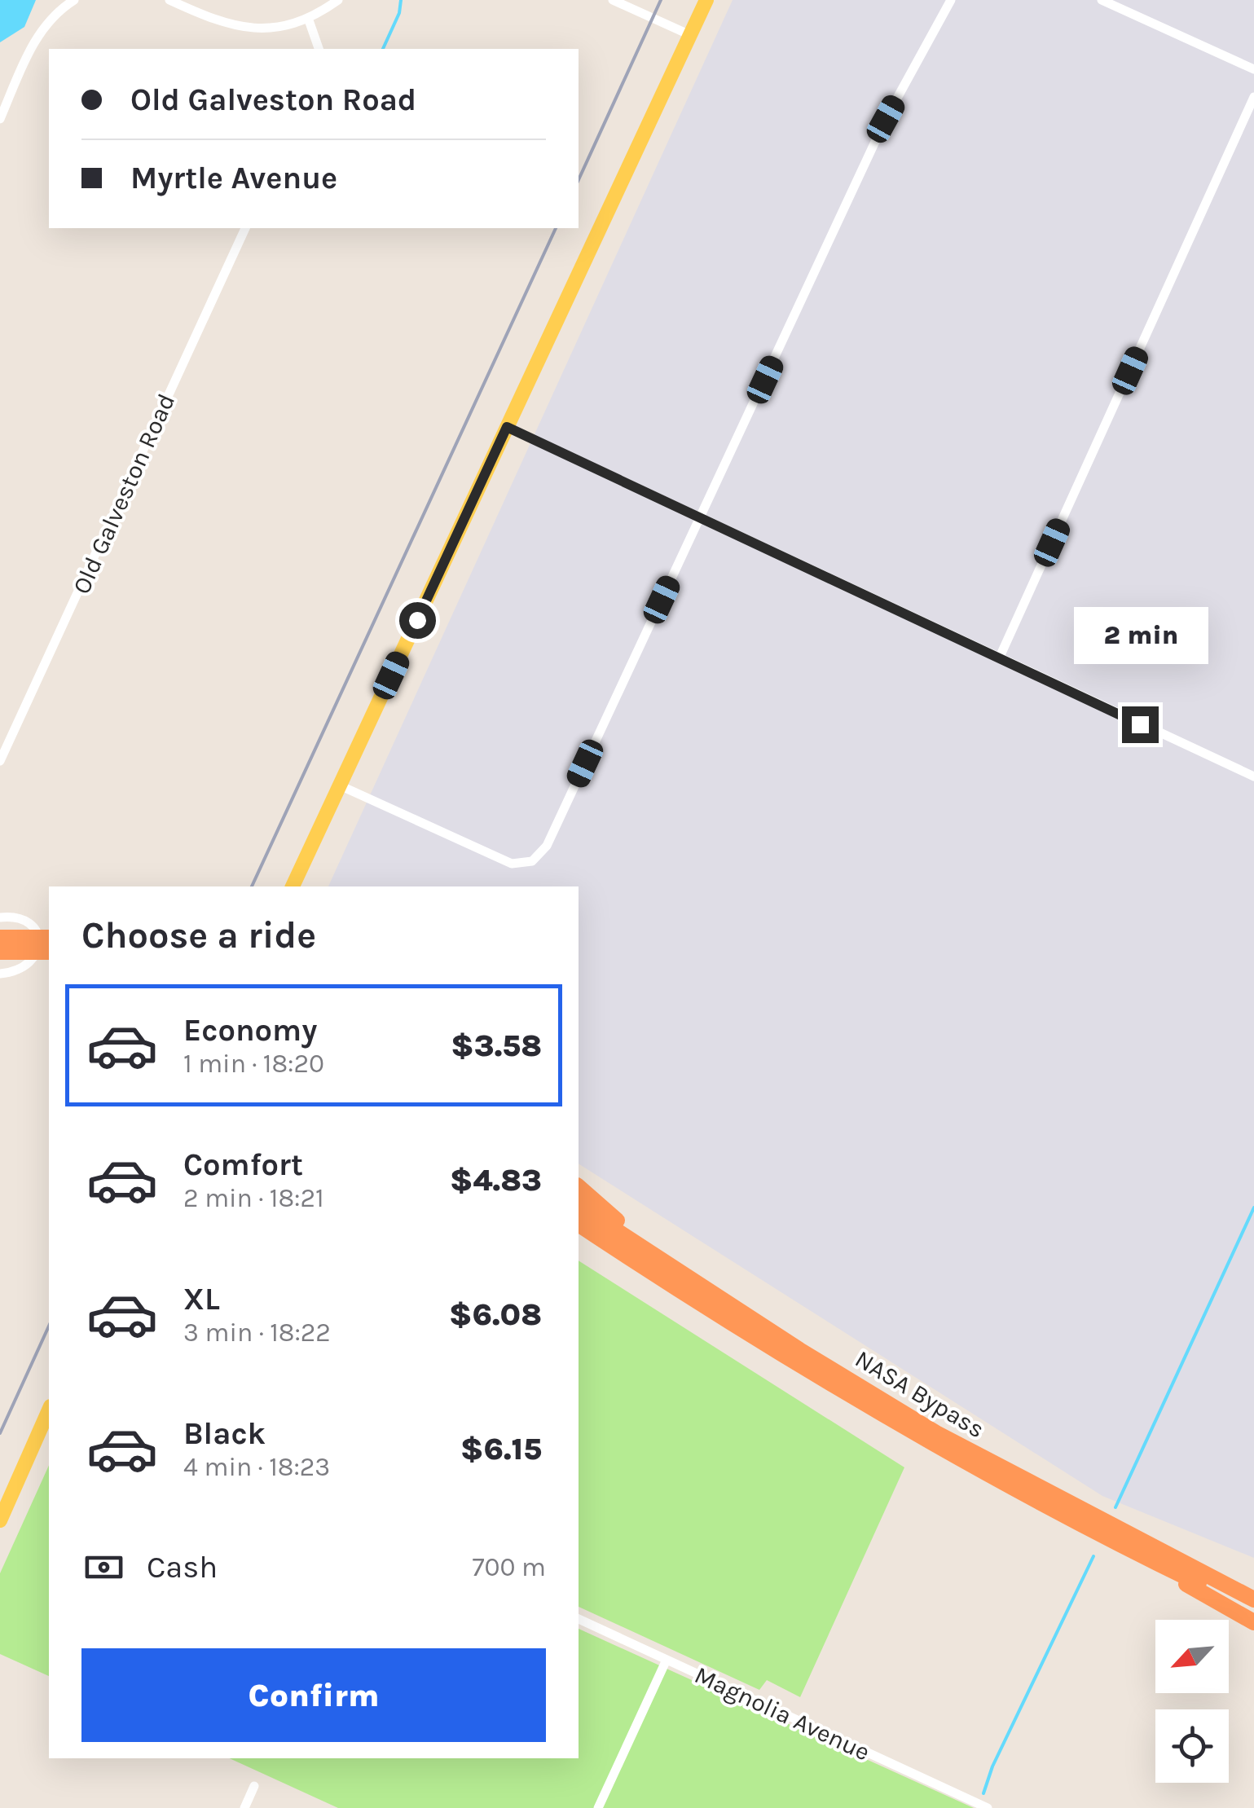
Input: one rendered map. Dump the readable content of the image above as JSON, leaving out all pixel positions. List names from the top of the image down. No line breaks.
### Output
{"streets":{"highway":["NASA Bypass"],"street":["Old Galveston Road","Magnolia Avenue"]},"north":"bottom left","page":{"banner":["Old Galveston Road","Myrtle Avenue"],"bubble":"2 min","heading":"Choose a ride","list":[{"name":"Economy","note":"1 min · 18:20","value":"$3.58"},{"name":"Comfort","note":"2 min · 18:21","value":"$4.83"},{"name":"XL","note":"3 min · 18:22","value":"$6.08"},{"name":"Black","note":"4 min · 18:23","value":"$6.15"}],"pay":["Cash","700 m"],"buttons":"Confirm"}}
